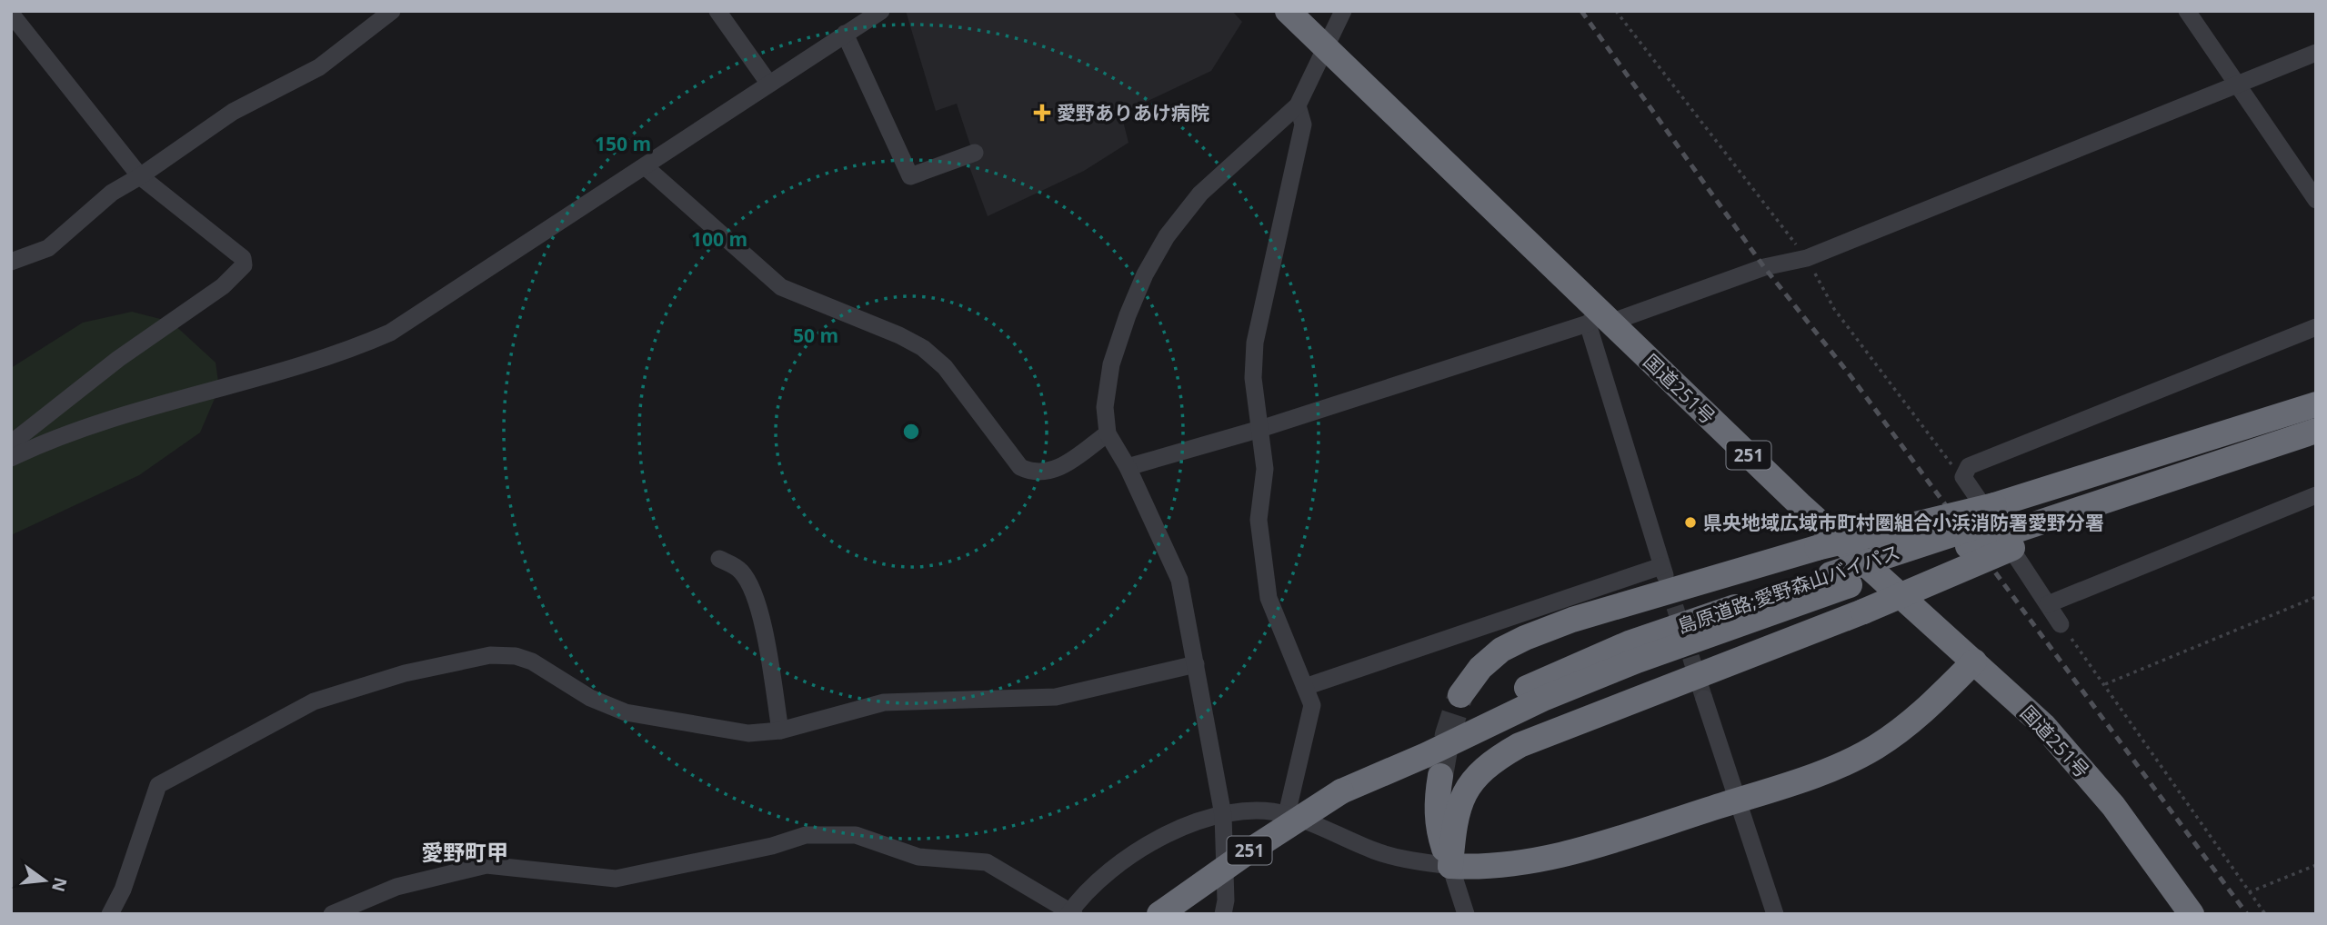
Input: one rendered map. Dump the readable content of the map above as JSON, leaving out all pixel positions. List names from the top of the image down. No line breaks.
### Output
{"streets":{"highway":["国道251号","251","島原道路;愛野森山バイパス"]},"districts":["愛野町甲"],"places":{"health":["愛野ありあけ病院"],"other":["県央地域広域市町村圏組合小浜消防署愛野分署"]},"north":"right","rings":["150 m","100 m","50 m"]}
